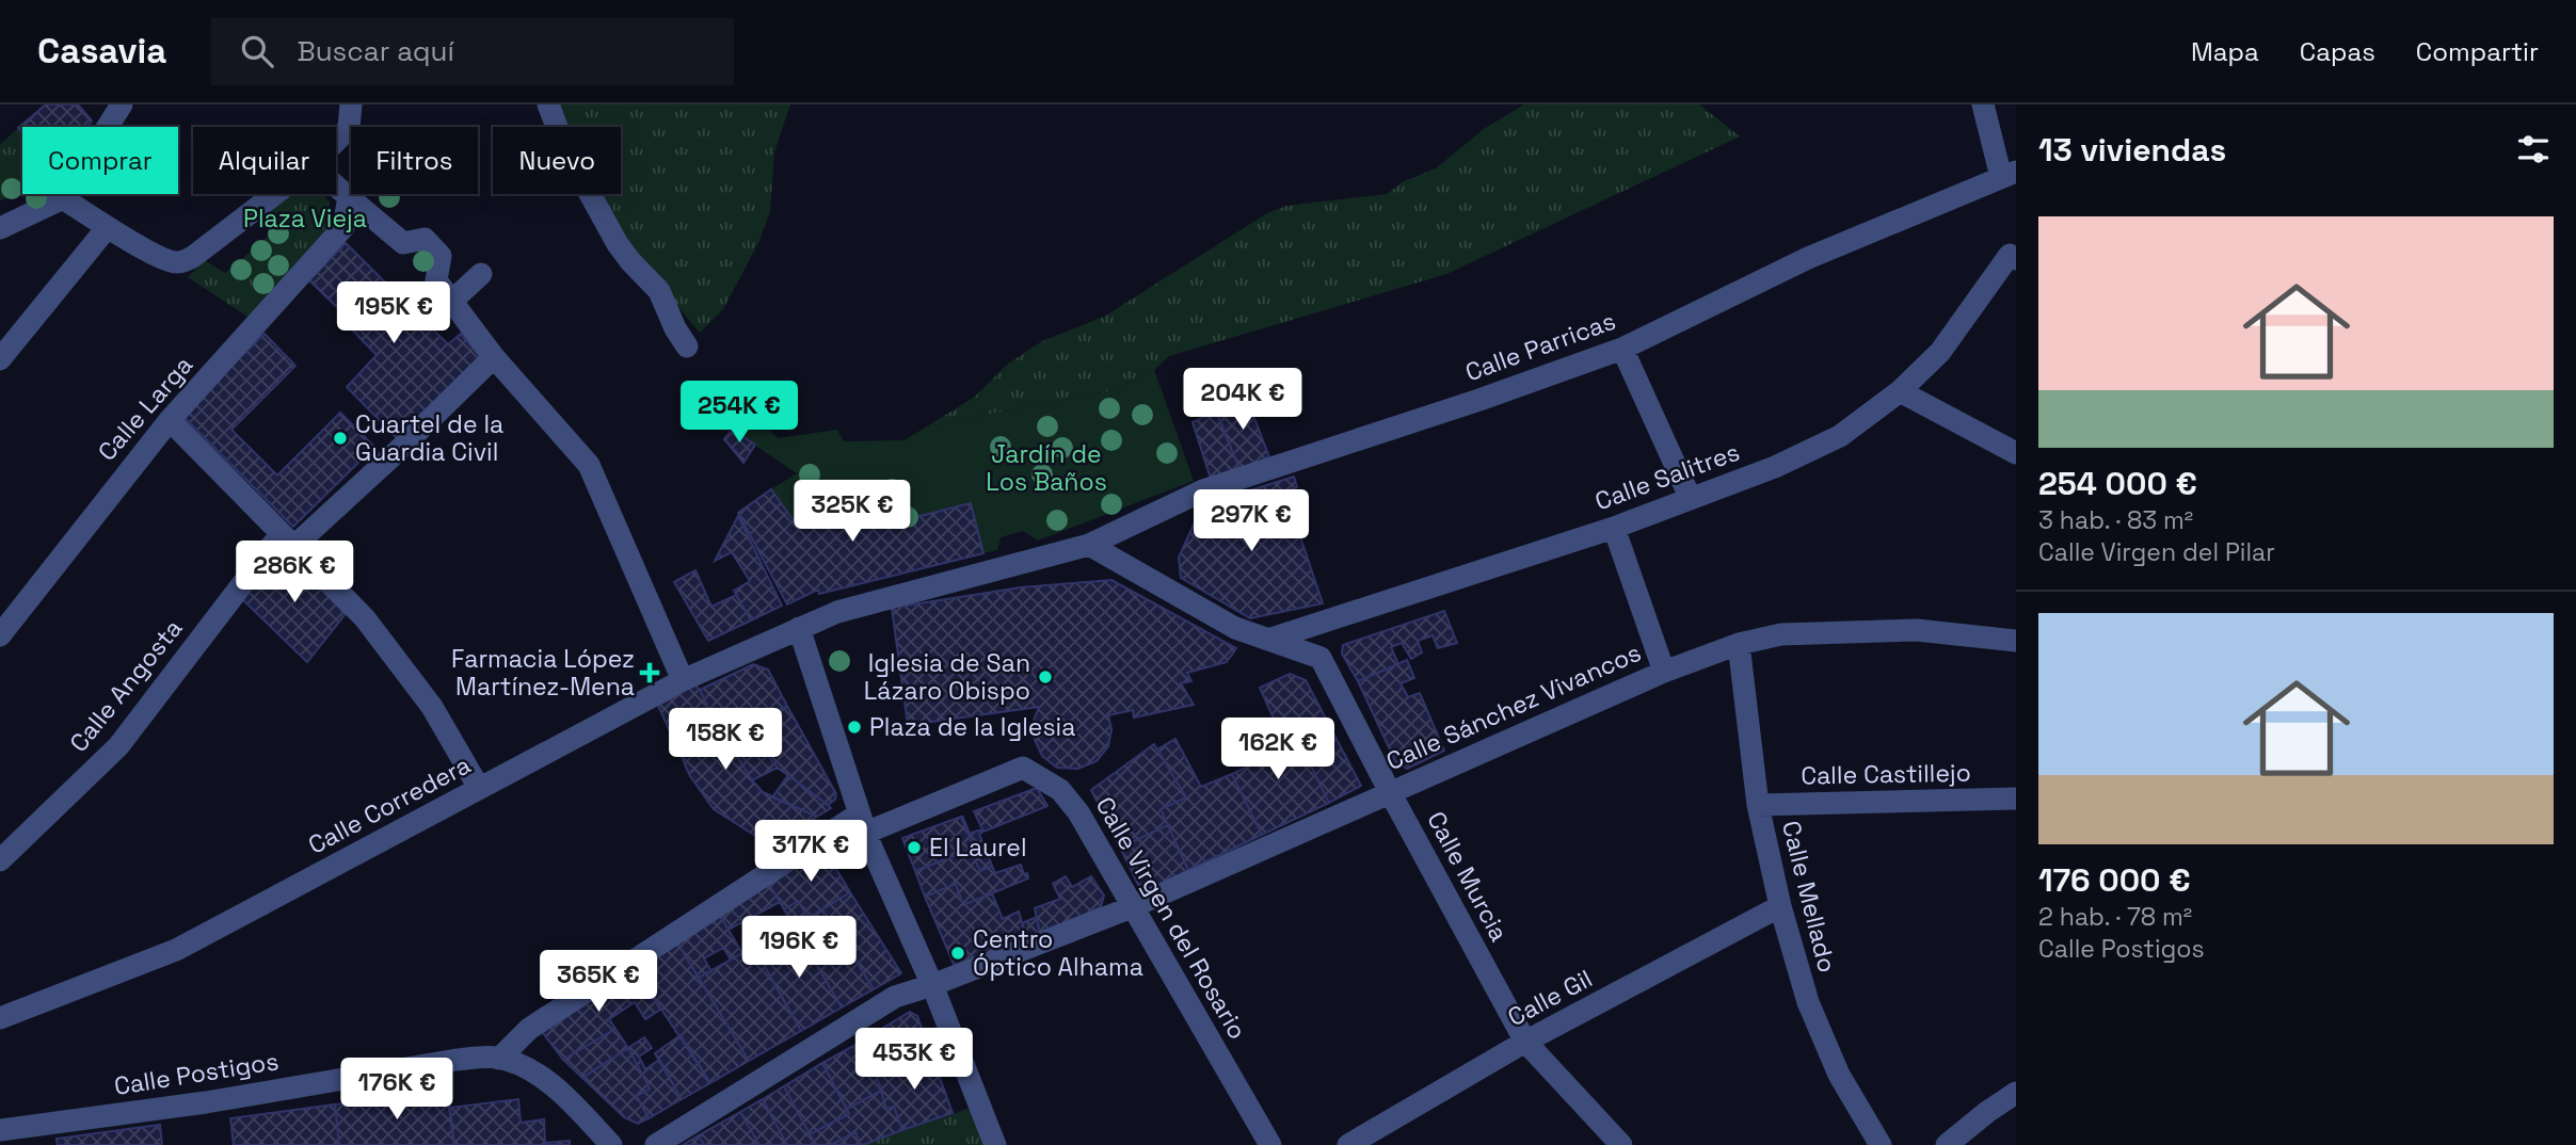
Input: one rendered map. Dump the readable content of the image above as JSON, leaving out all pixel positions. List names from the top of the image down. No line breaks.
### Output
{"streets":{"street":["Calle Parricas","Calle Larga","Calle Salitres","Calle Angosta","Calle Sánchez Vivancos","Calle Castillejo","Calle Corredera","Calle Murcia","Calle Mellado","Calle Virgen del Rosario","Calle Gil","Calle Postigos"]},"crossings":[["Calle Parricas","Calle Corredera"],["Calle Parricas","Calle Murcia"],["Calle Salitres","Calle Murcia"],["Calle Sánchez Vivancos","Calle Murcia"],["Calle Sánchez Vivancos","Calle Mellado"],["Calle Sánchez Vivancos","Calle Virgen del Rosario"],["Calle Castillejo","Calle Mellado"],["Calle Murcia","Calle Gil"],["Calle Mellado","Calle Gil"]],"parks":["Plaza Vieja","Jardín de Los Baños"],"places":{"other":["Cuartel de la Guardia Civil","Iglesia de San Lázaro Obispo","Plaza de la Iglesia","El Laurel","Centro Óptico Alhama"],"health":["Farmacia López Martínez-Mena"]},"page":{"header":"Casavia","search":"Buscar aquí","nav":["Mapa","Capas","Compartir"],"heading":"13 viviendas","chip":["Comprar","Alquilar","Filtros","Nuevo"],"list":[{"name":"254 000 €","note":"3 hab. · 83 m² · Calle Virgen del Pilar"},{"name":"176 000 €","note":"2 hab. · 78 m² · Calle Postigos"}],"price":["195K €","204K €","254K €","325K €","297K €","286K €","158K €","162K €","317K €","196K €","365K €","453K €","176K €"]}}
